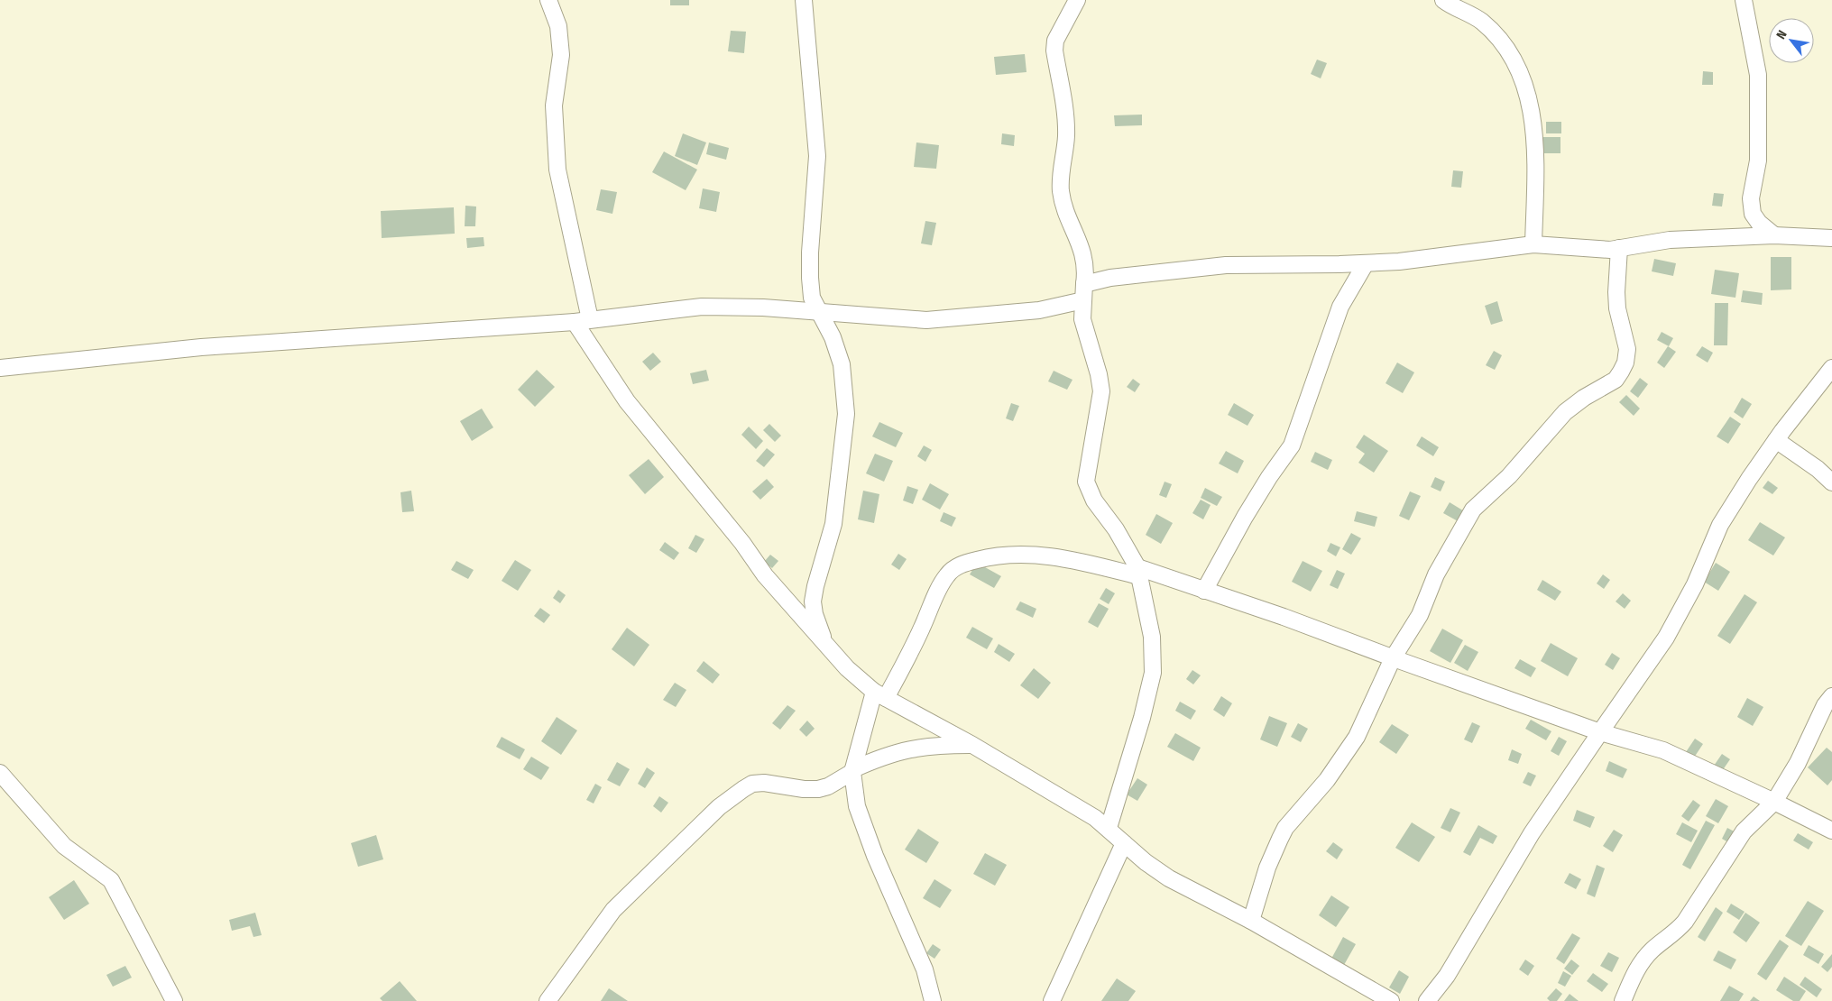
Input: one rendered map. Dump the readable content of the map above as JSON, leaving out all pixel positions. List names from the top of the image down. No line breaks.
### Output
{"north":"top left"}
